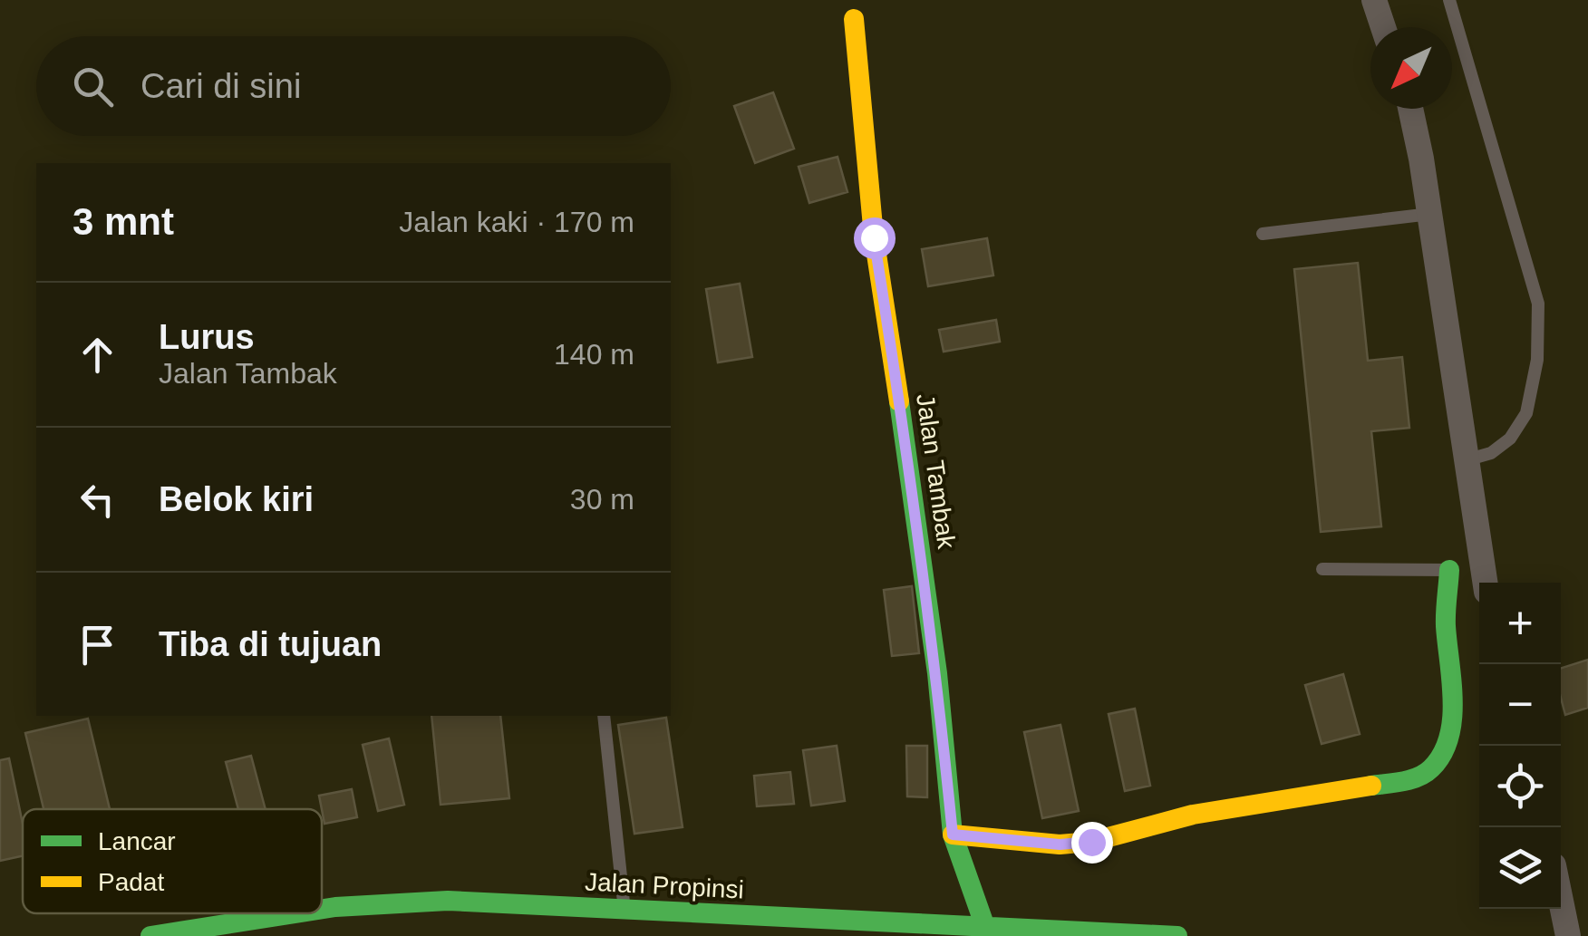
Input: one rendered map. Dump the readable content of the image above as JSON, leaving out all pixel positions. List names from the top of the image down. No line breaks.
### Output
{"streets":{"main road":["Jalan Tambak","Jalan Propinsi"]},"crossings":[["Jalan Tambak","Jalan Propinsi"]],"legend":["Lancar","Padat"],"north":"bottom left","page":{"search":"Cari di sini","heading":["3 mnt","Jalan kaki · 170 m"],"list":[["Lurus","Jalan Tambak","140 m"],["Belok kiri","30 m"],"Tiba di tujuan"],"map_buttons":["+","−"]}}
